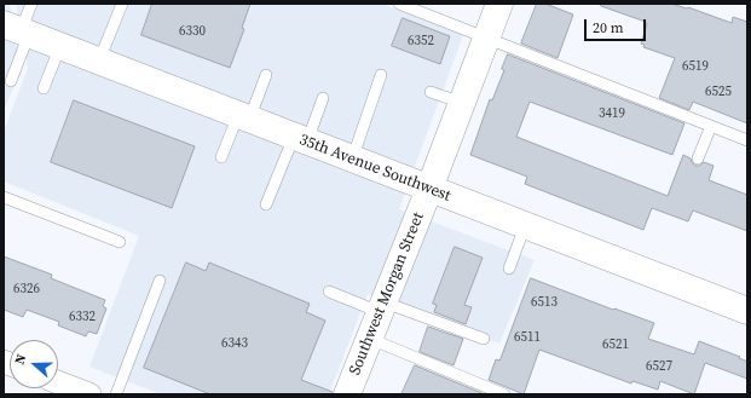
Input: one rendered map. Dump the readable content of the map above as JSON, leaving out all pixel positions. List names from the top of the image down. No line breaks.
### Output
{"streets":{"main road":["35th Avenue Southwest","Southwest Morgan Street"]},"crossings":[["35th Avenue Southwest","Southwest Morgan Street"]],"house_numbers":["6330","6352","6519","6525","3419","6326","6513","6332","6511","6343","6521","6527"],"scale_bar":"20 m","north":"left"}
